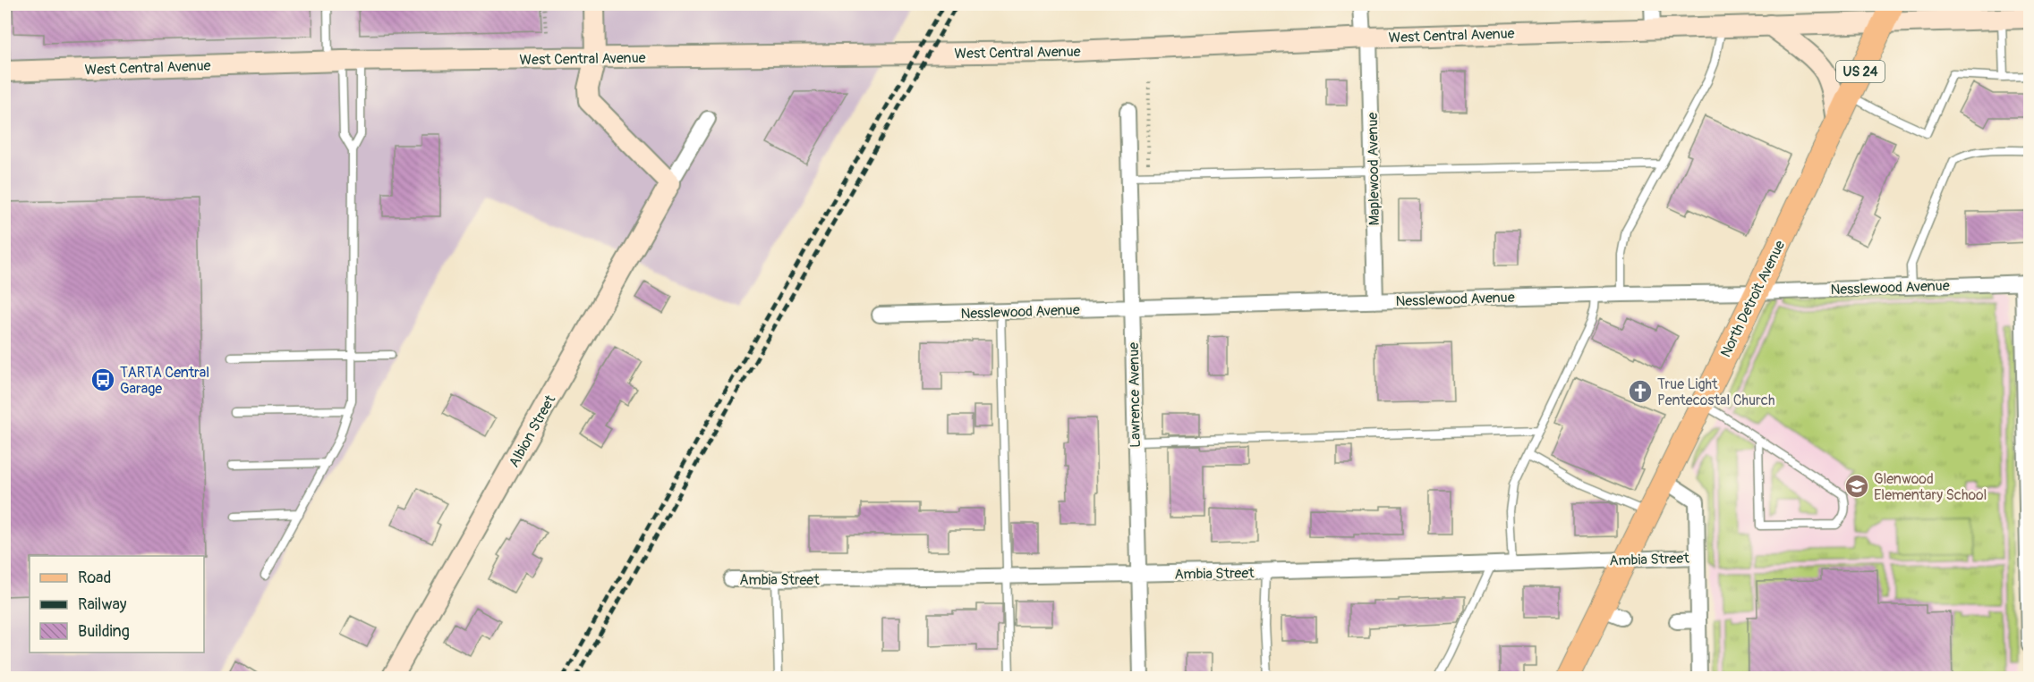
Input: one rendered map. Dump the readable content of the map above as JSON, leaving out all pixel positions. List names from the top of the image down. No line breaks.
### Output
{"streets":{"main road":["West Central Avenue","US 24","North Detroit Avenue","Albion Street"],"street":["Maplewood Avenue","Nesslewood Avenue","Lawrence Avenue","Ambia Street"]},"crossings":[["West Central Avenue","Maplewood Avenue"],["West Central Avenue","North Detroit Avenue"],["Maplewood Avenue","Nesslewood Avenue"],["Nesslewood Avenue","North Detroit Avenue"],["Nesslewood Avenue","Lawrence Avenue"],["North Detroit Avenue","Ambia Street"],["Lawrence Avenue","Ambia Street"]],"places":{"bus stop":["TARTA Central Garage"],"church":["True Light Pentecostal Church"],"school or university":["Glenwood Elementary School"]},"legend":["Road","Railway","Building"]}
